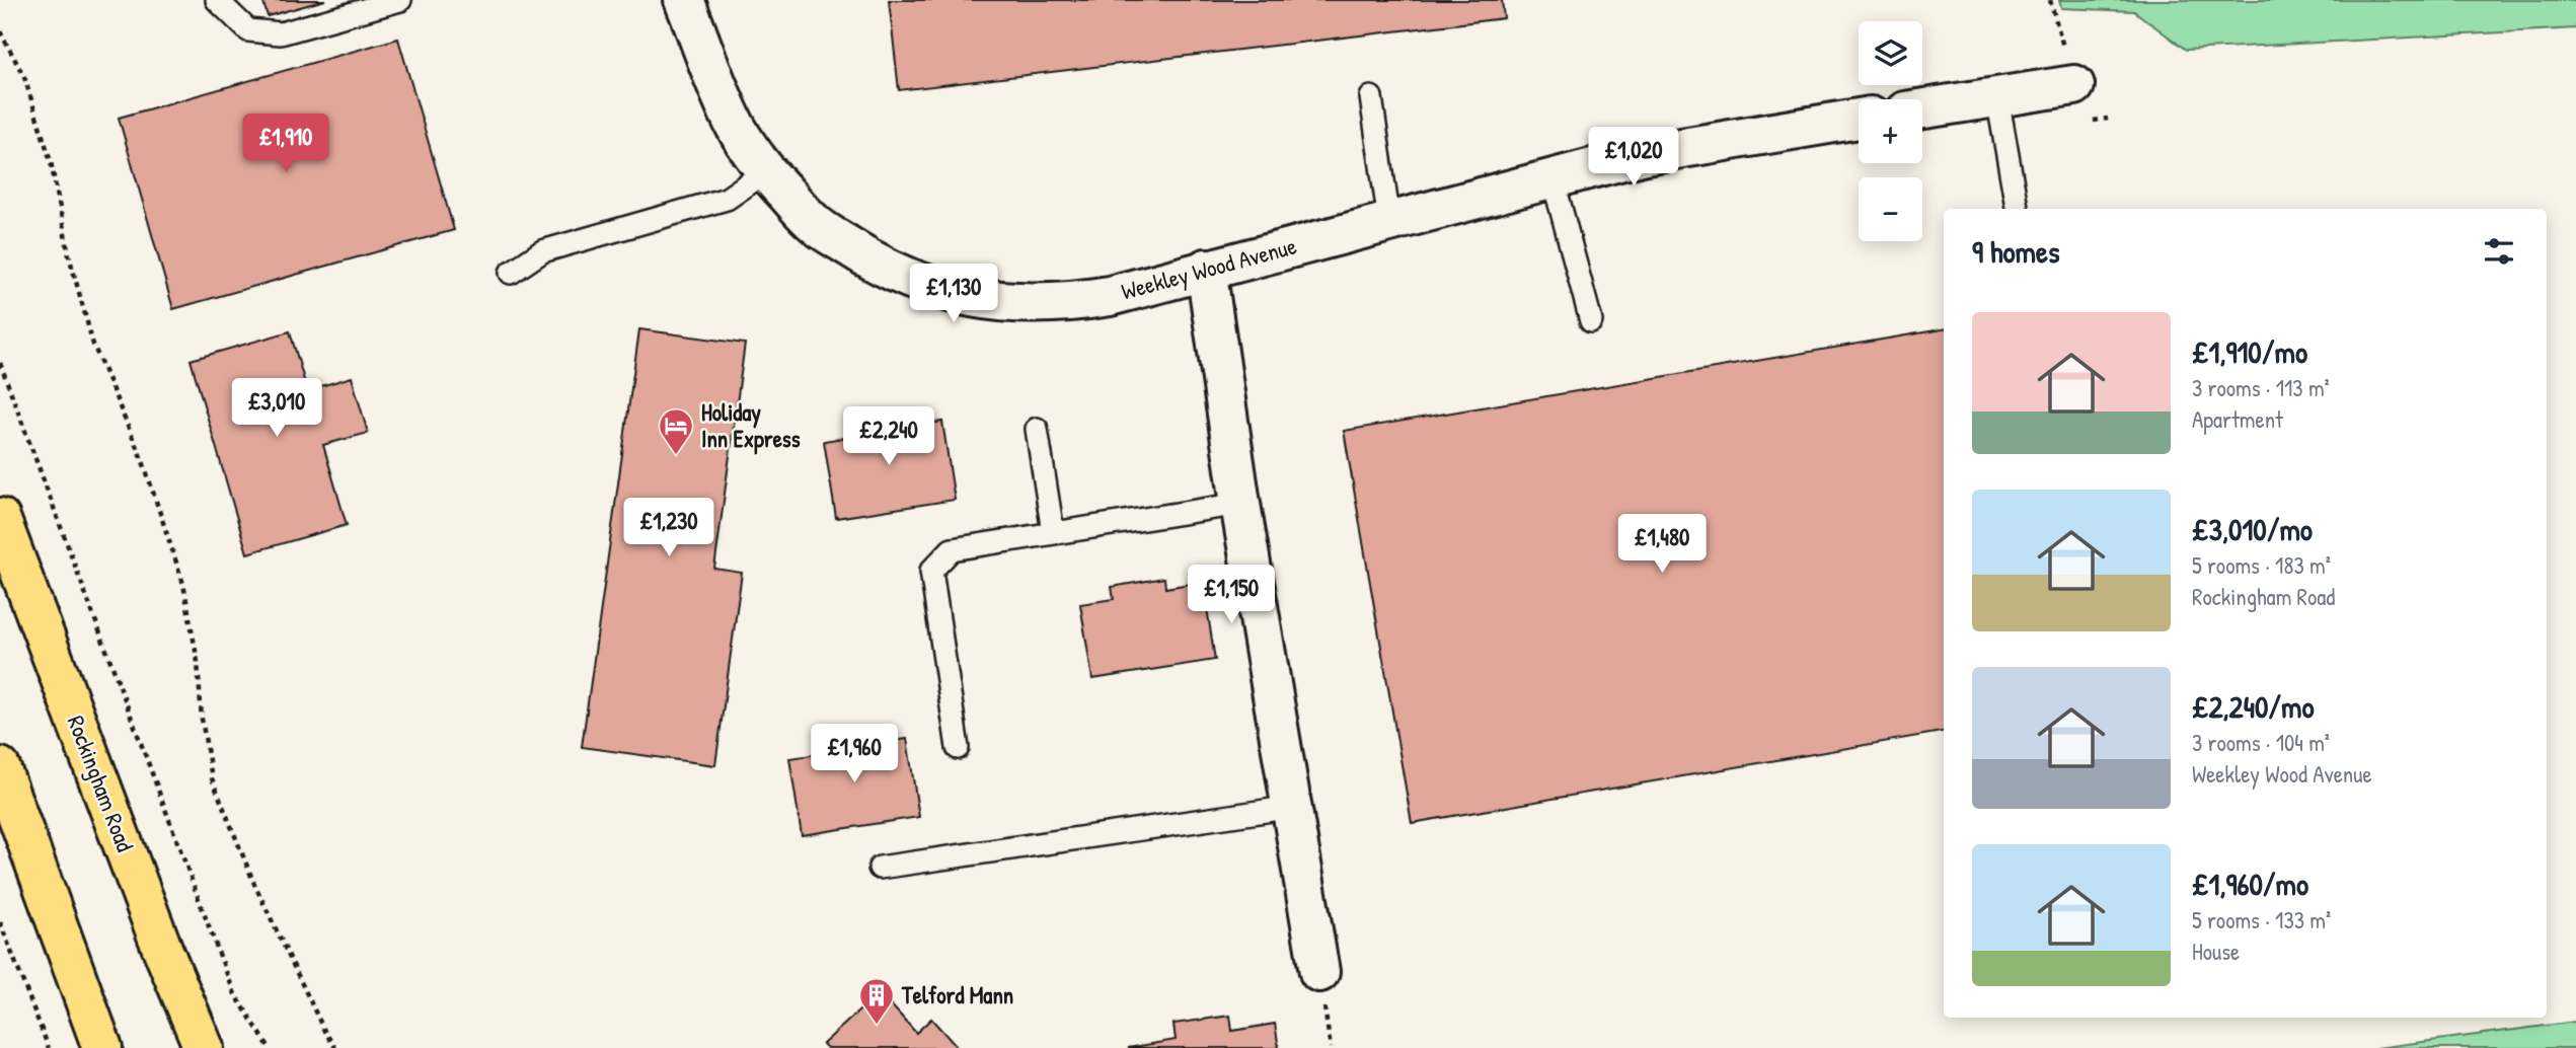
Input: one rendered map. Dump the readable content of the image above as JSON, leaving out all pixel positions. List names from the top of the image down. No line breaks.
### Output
{"streets":{"highway":["Rockingham Road"],"street":["Weekley Wood Avenue"]},"places":{"hotel":["Holiday Inn Express"],"building":["Telford Mann"]},"page":{"map_buttons":["+","−"],"price":["£1,910","£1,020","£1,130","£3,010","£2,240","£1,230","£1,480","£1,150","£1,960"],"heading":"9 homes","list":[{"name":"£1,910/mo","note":"3 rooms · 113 m² · Apartment"},{"name":"£3,010/mo","note":"5 rooms · 183 m² · Rockingham Road"},{"name":"£2,240/mo","note":"3 rooms · 104 m² · Weekley Wood Avenue"},{"name":"£1,960/mo","note":"5 rooms · 133 m² · House"}]}}
